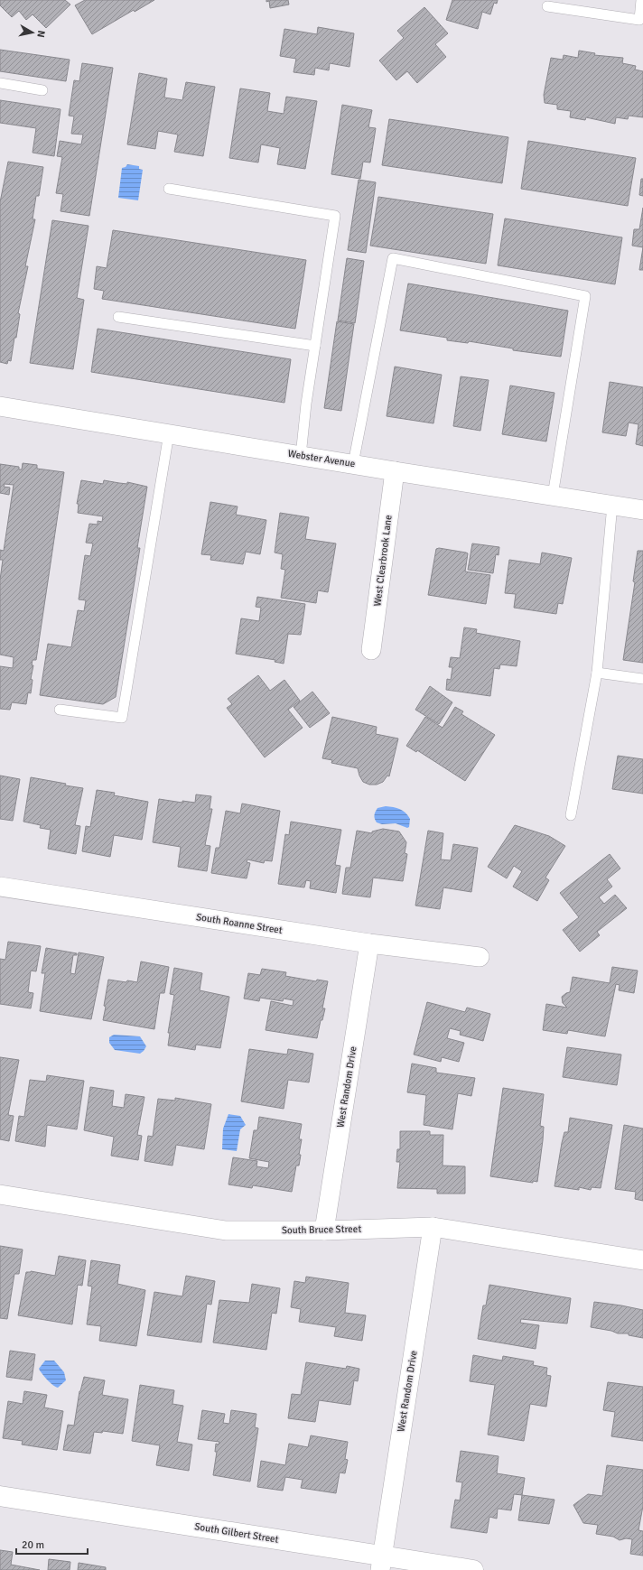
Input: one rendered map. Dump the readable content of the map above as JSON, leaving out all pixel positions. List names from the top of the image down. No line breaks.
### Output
{"streets":{"street":["Webster Avenue","West Clearbrook Lane","South Roanne Street","West Random Drive","South Bruce Street","South Gilbert Street"]},"crossings":[["Webster Avenue","West Clearbrook Lane"],["South Roanne Street","West Random Drive"],["West Random Drive","South Bruce Street"],["West Random Drive","South Gilbert Street"]],"scale_bar":"20 m","north":"right"}
